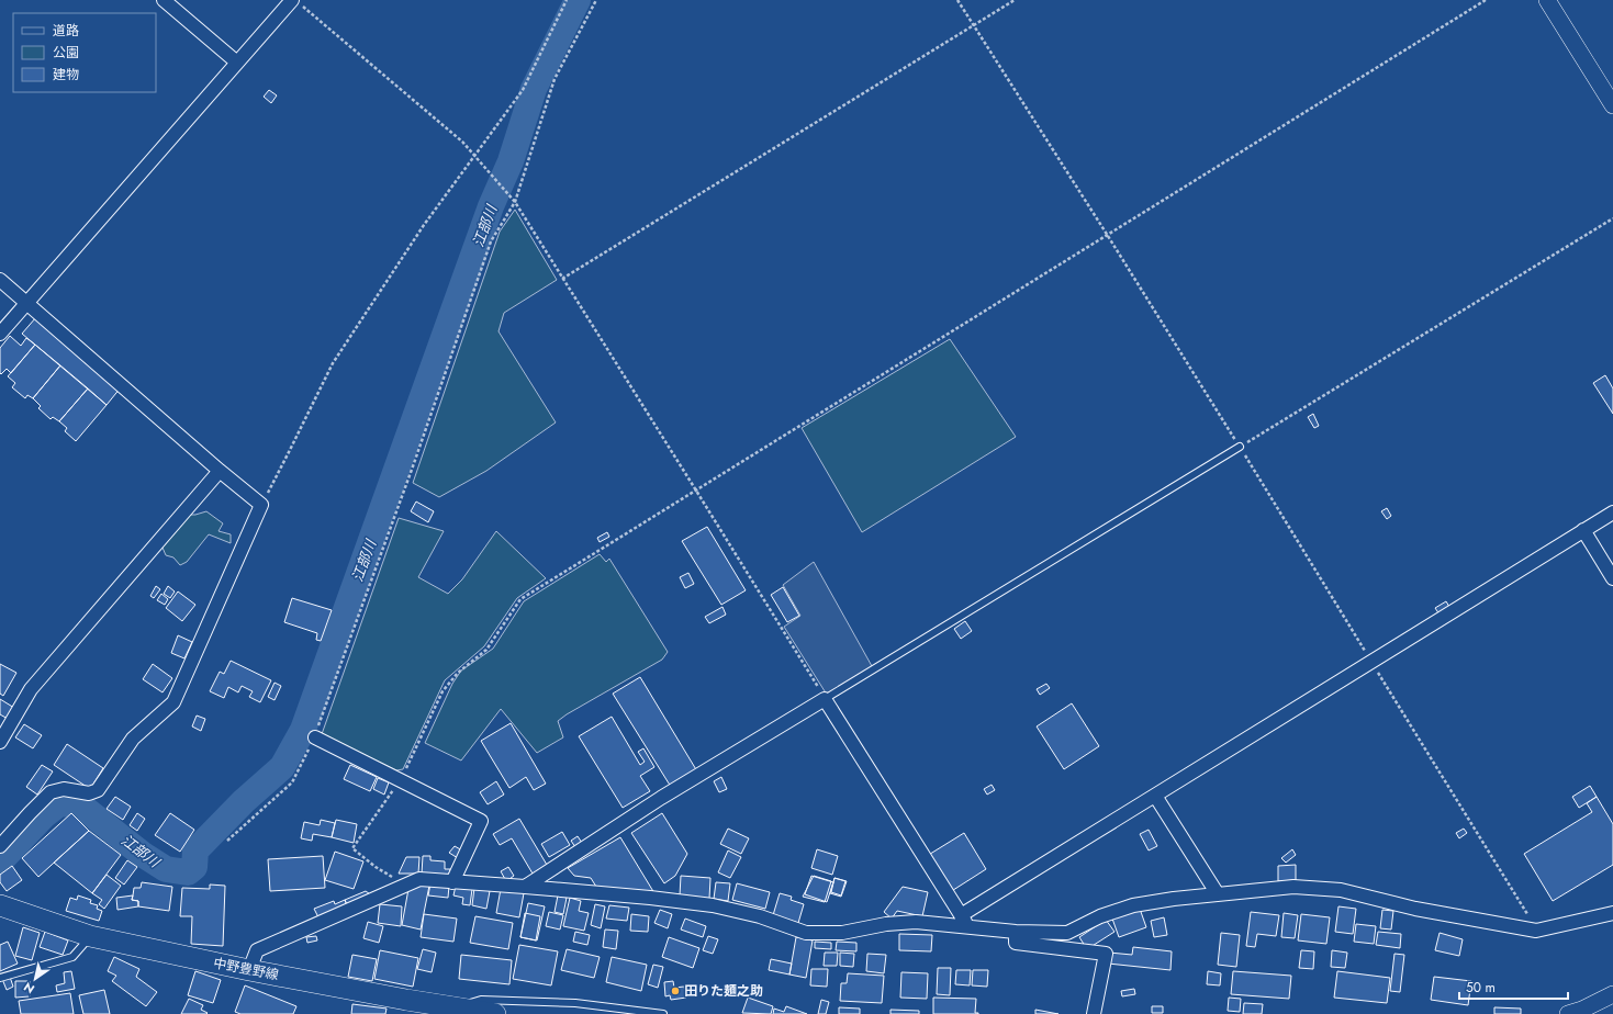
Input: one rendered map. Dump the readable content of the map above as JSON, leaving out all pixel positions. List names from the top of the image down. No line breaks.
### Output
{"streets":{"main road":["中野豊野線"]},"water":["江部川"],"places":["田りた麺之助"],"legend":["道路","公園","建物"],"scale_bar":"50 m","north":"bottom left"}
